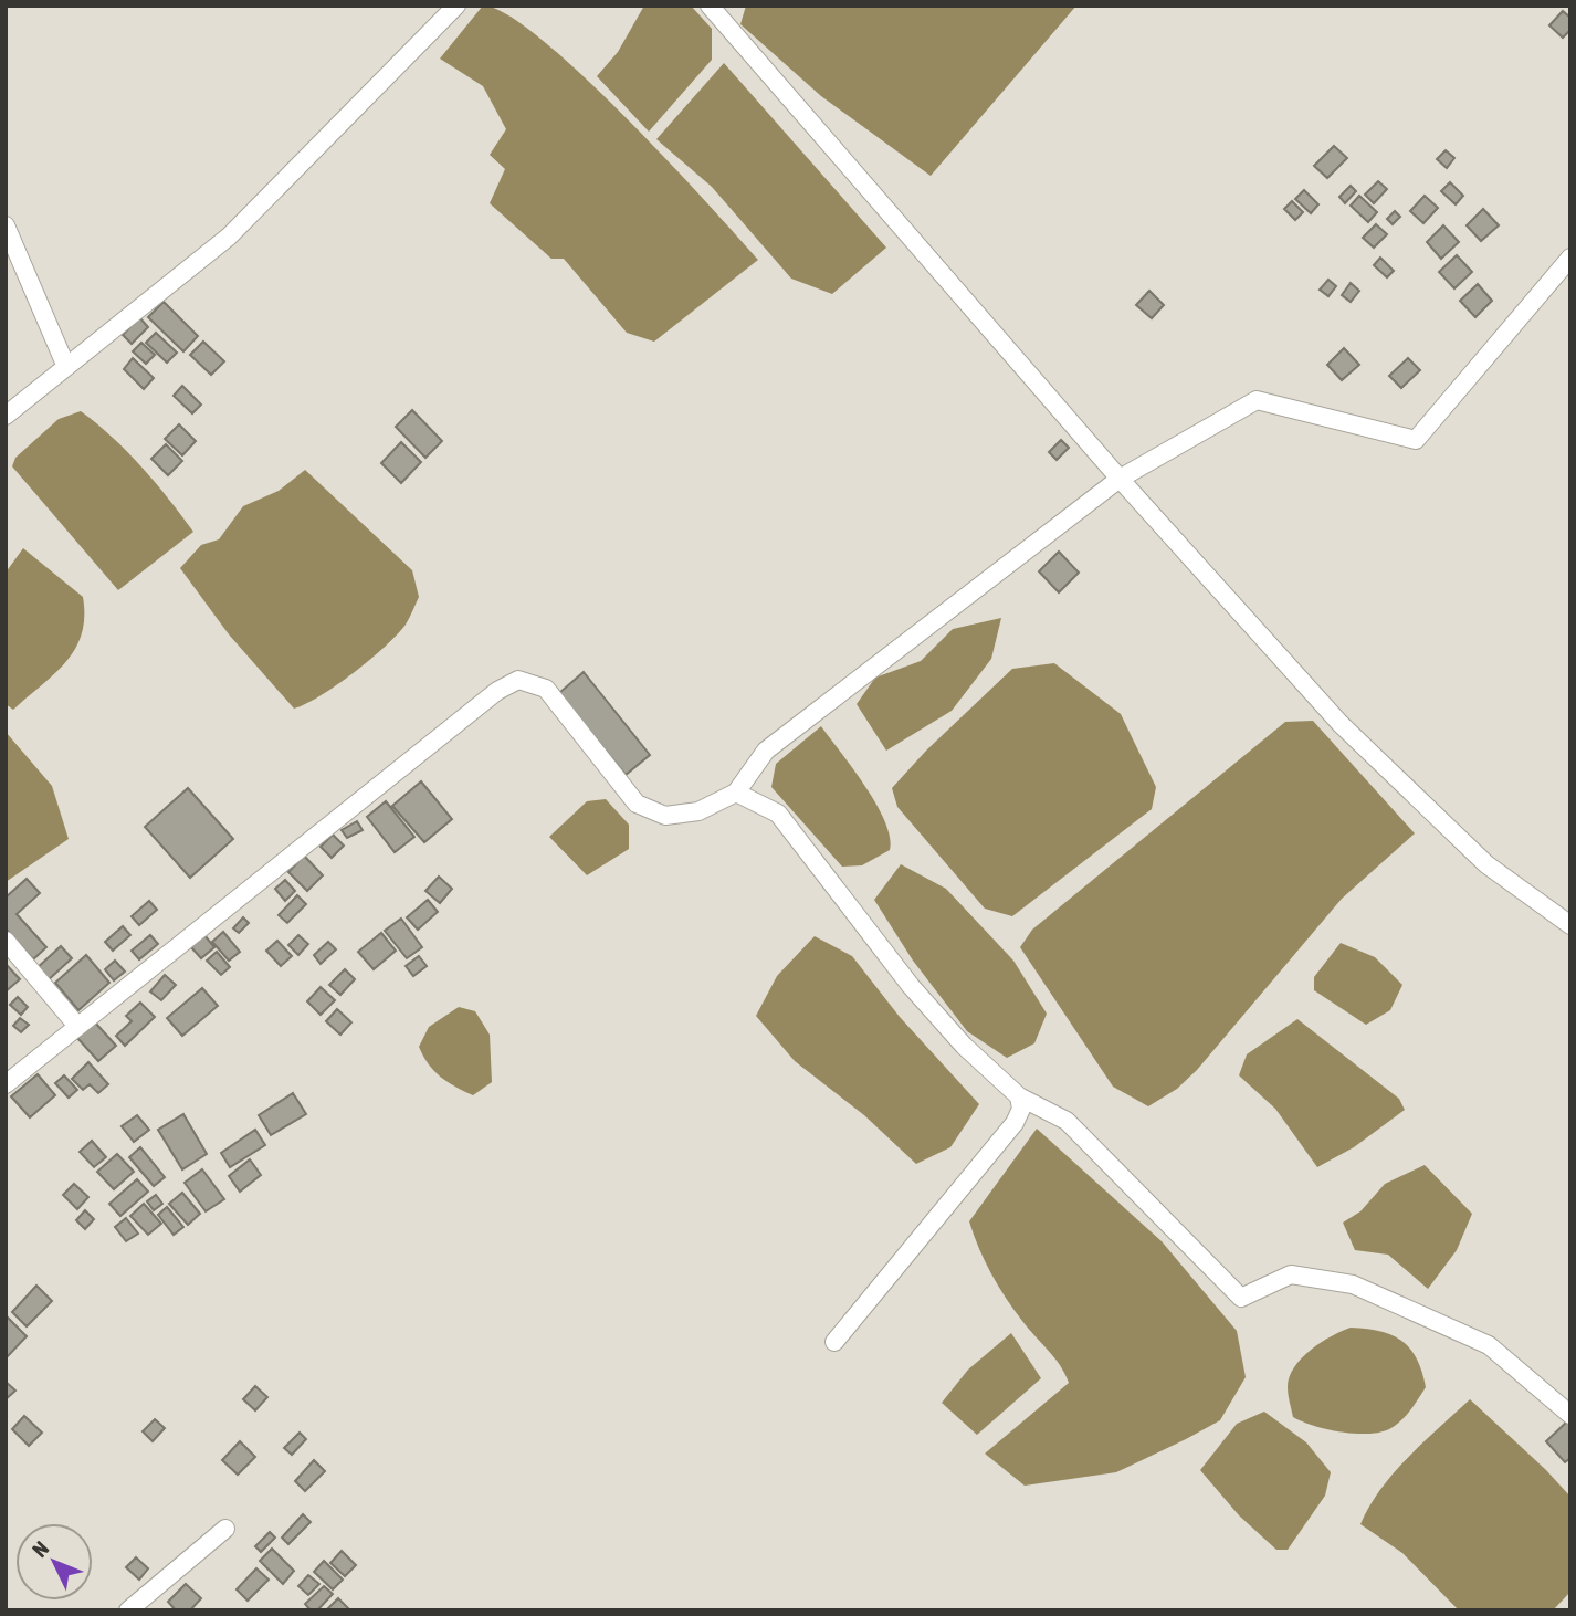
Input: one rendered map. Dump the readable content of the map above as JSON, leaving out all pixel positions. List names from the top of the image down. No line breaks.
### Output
{"north":"top left"}
